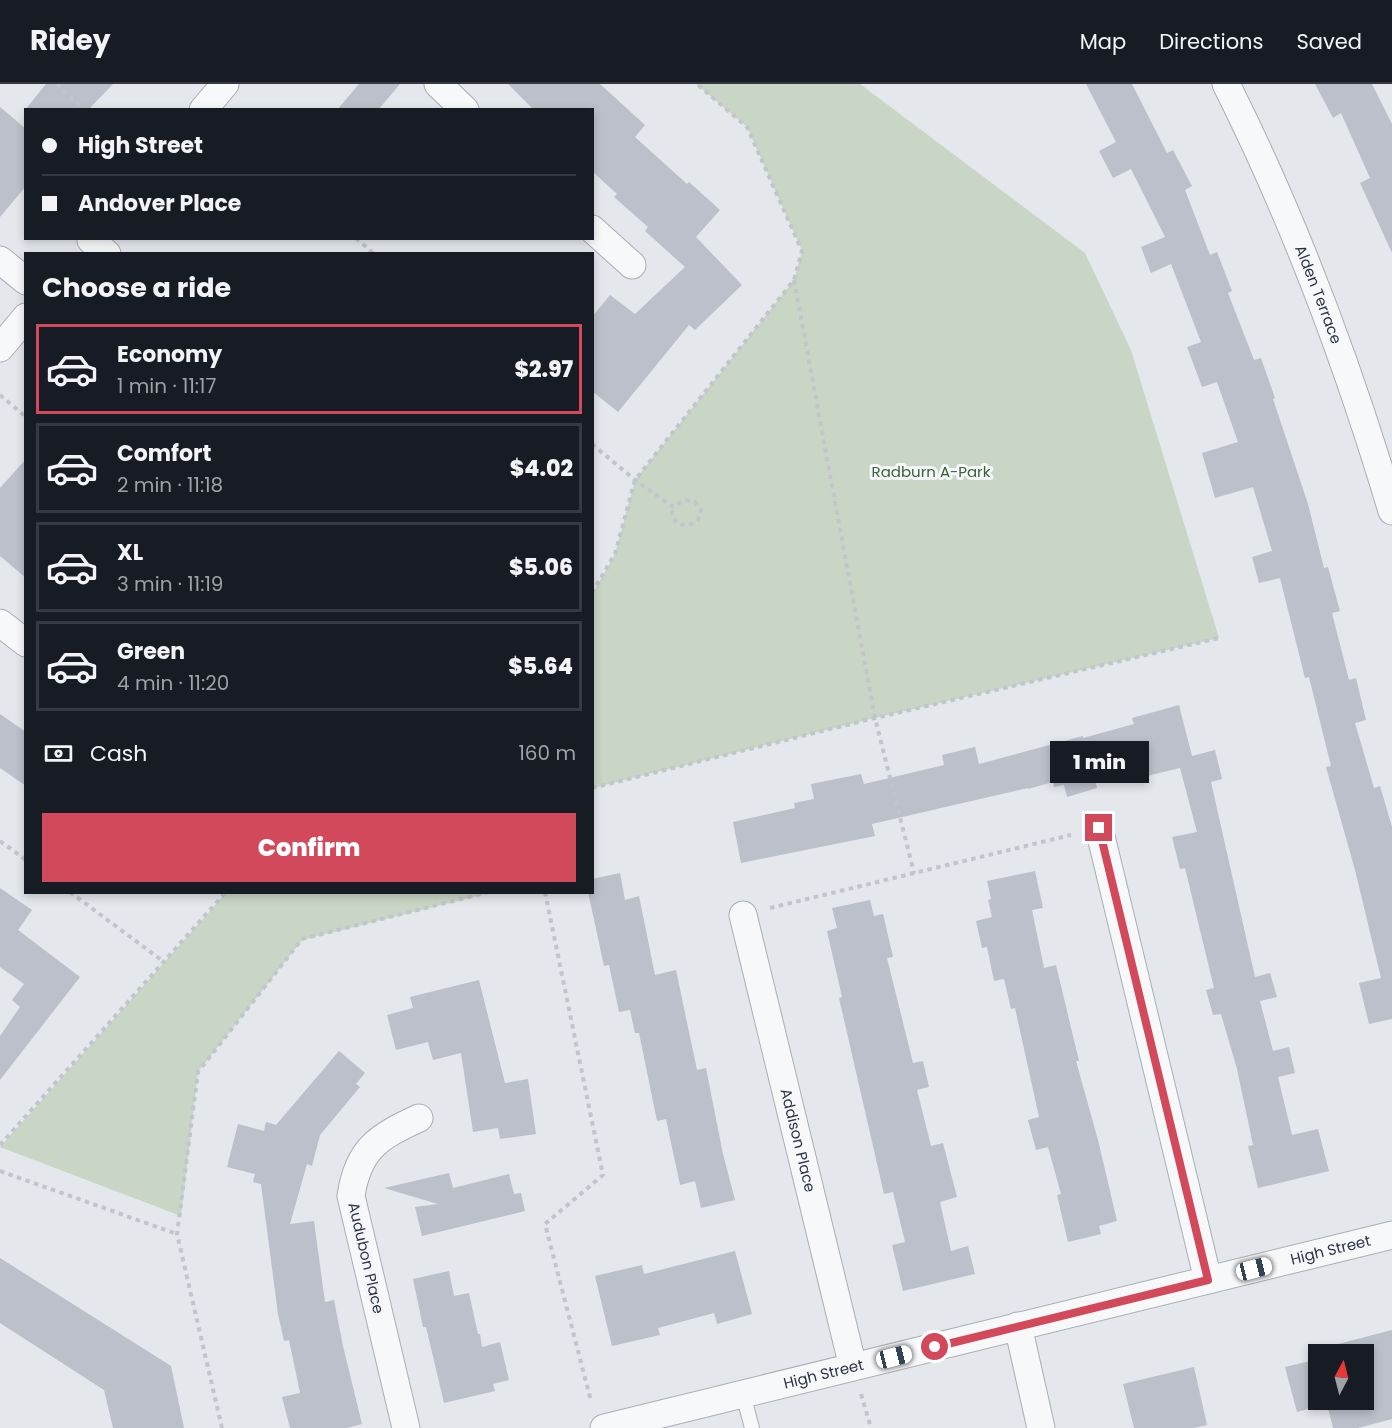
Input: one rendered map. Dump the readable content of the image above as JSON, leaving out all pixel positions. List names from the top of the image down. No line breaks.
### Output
{"streets":{"street":["Alden Terrace","Addison Place","High Street","Audubon Place"]},"crossings":[["Addison Place","High Street"]],"parks":["Radburn A-Park"],"north":"top","page":{"header":"Ridey","nav":["Map","Directions","Saved"],"banner":["High Street","Andover Place"],"heading":"Choose a ride","list":[{"name":"Economy","note":"1 min · 11:17","value":"$2.97"},{"name":"Comfort","note":"2 min · 11:18","value":"$4.02"},{"name":"XL","note":"3 min · 11:19","value":"$5.06"},{"name":"Green","note":"4 min · 11:20","value":"$5.64"}],"pay":["Cash","160 m"],"bubble":"1 min","buttons":"Confirm"}}
